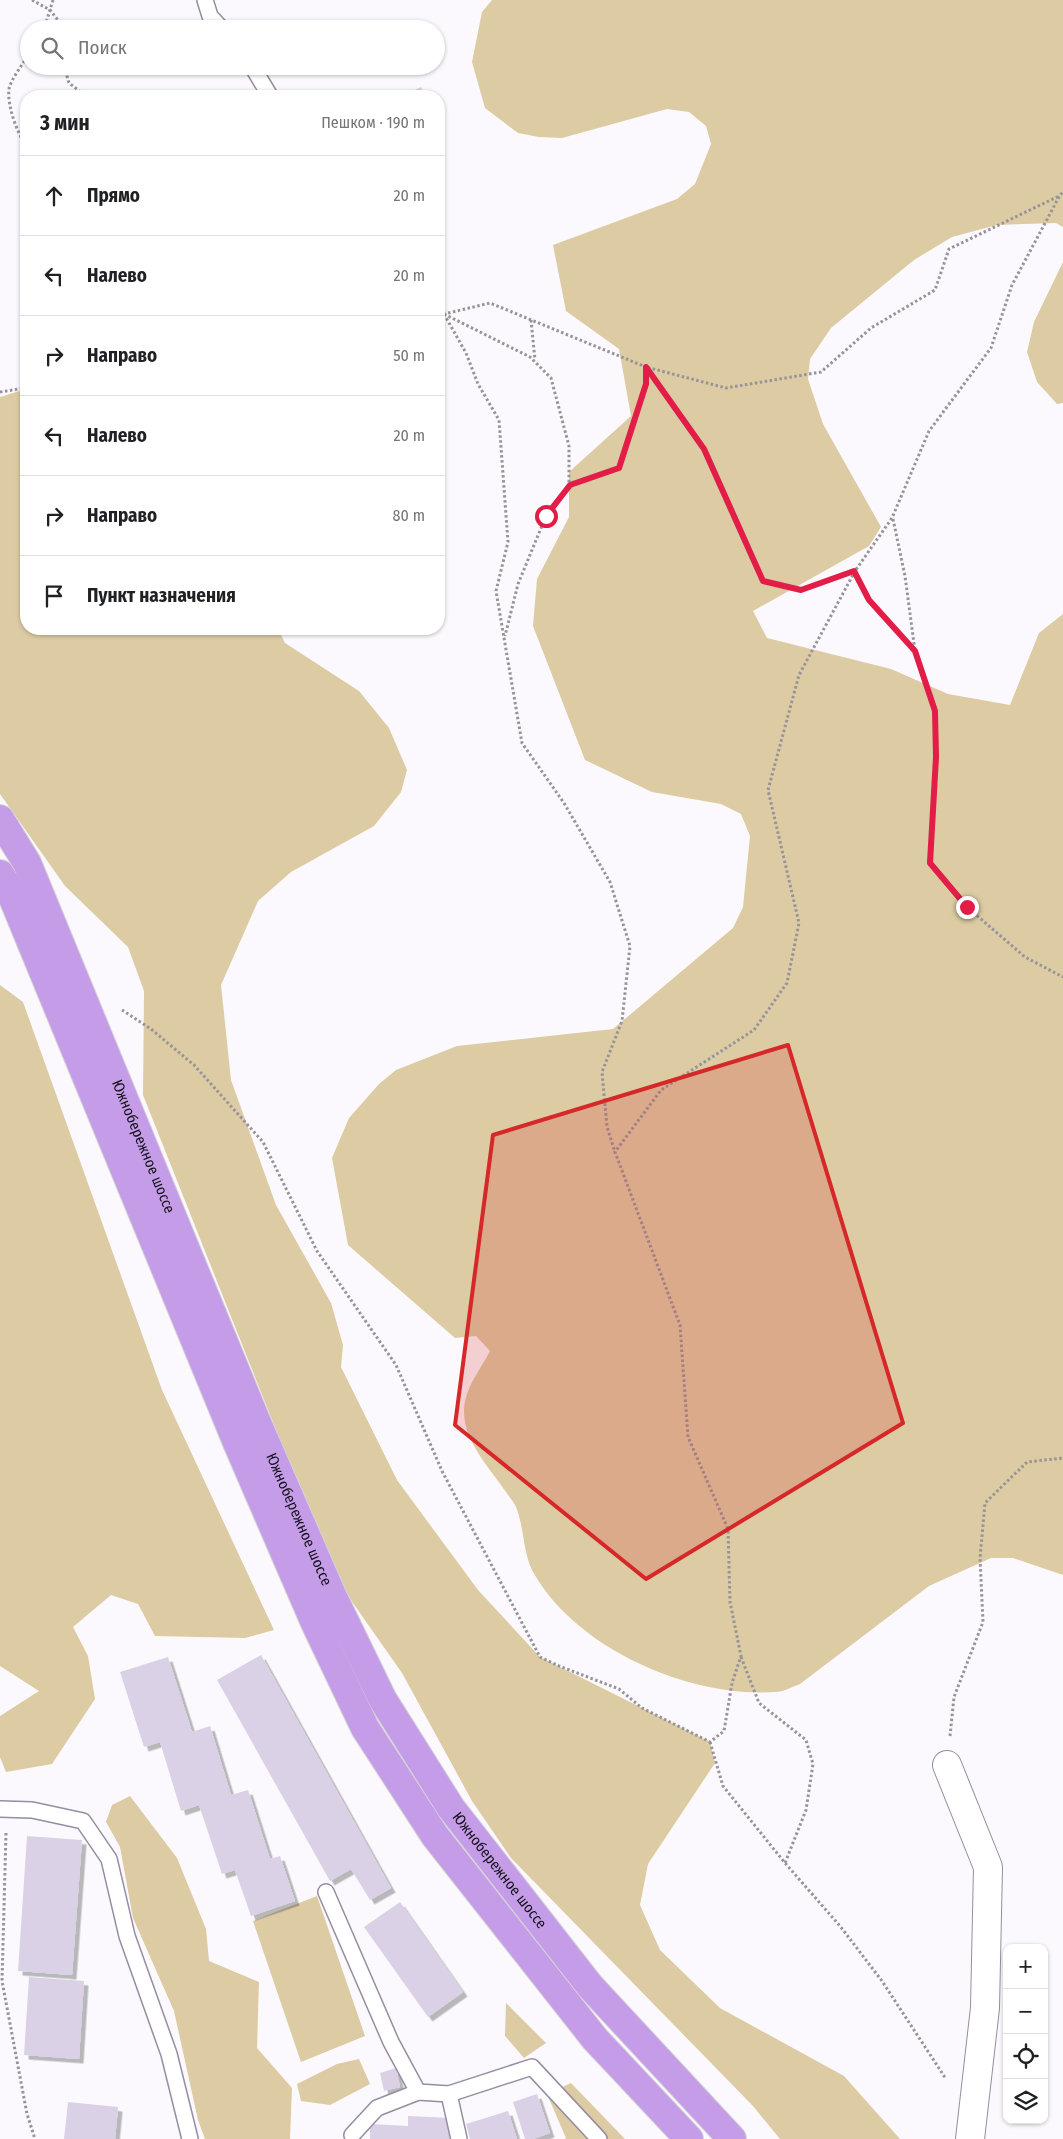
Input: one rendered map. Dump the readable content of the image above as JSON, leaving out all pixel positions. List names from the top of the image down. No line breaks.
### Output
{"streets":{"highway":["Южнобережное шоссе"]},"page":{"search":"Поиск","heading":["3 мин","Пешком · 190 m"],"list":[["Прямо","20 m"],["Налево","20 m"],["Направо","50 m"],["Налево","20 m"],["Направо","80 m"],"Пункт назначения"],"map_buttons":["+","−"]}}
